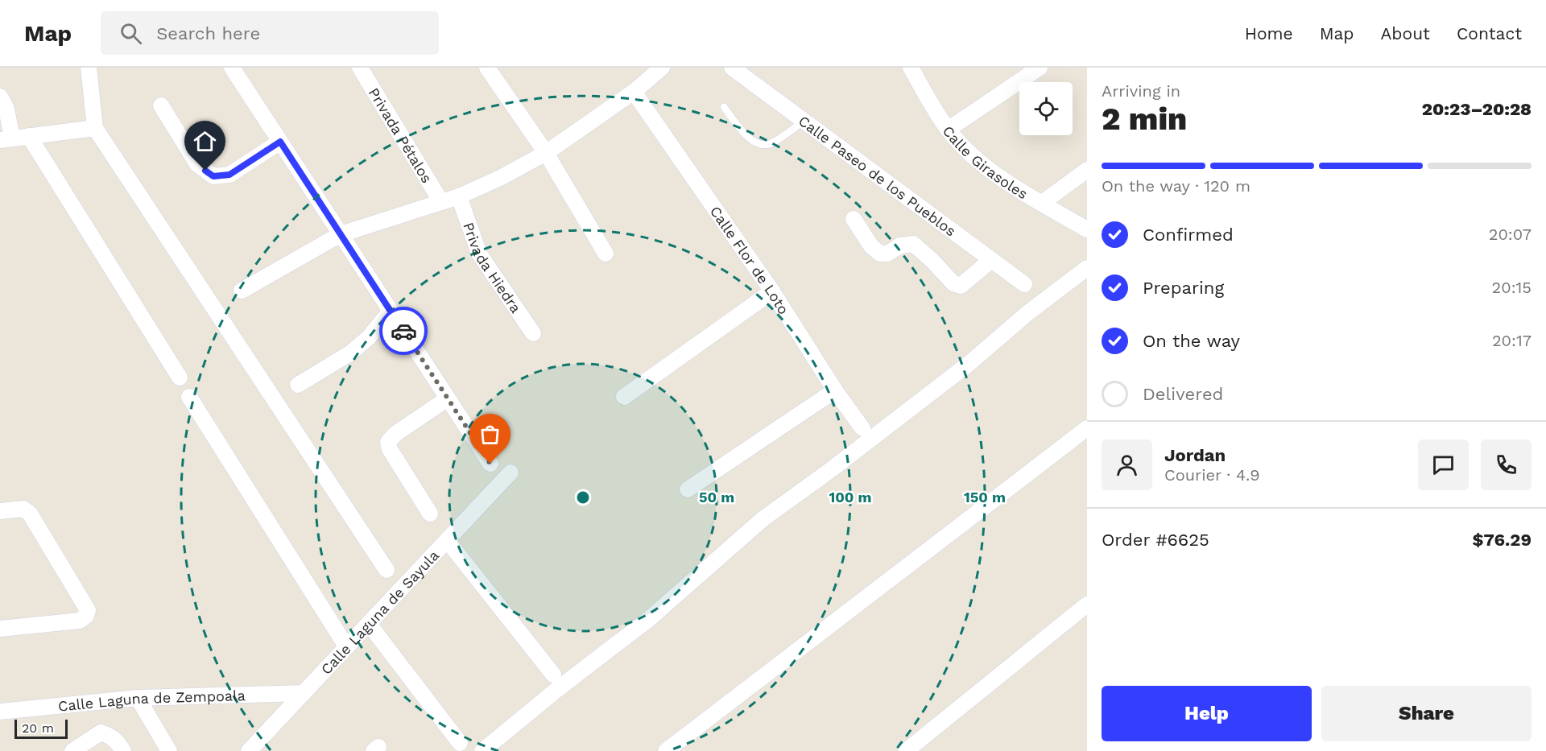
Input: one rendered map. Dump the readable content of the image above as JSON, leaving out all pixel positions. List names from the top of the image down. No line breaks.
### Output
{"streets":{"street":["Privada Pétalos","Calle Girasoles","Calle Paseo de los Pueblos","Calle Flor de Loto","Privada Hiedra","Calle Laguna de Sayula","Calle Laguna de Zempoala"]},"crossings":[["Calle Laguna de Sayula","Calle Laguna de Zempoala"]],"scale_bar":"20 m","page":{"header":"Map","search":"Search here","nav":["Home","Map","About","Contact"],"heading":["2 min","Arriving in","20:23–20:28"],"panel":["Jordan","Courier · 4.9","Order #6625","$76.29"],"bar":"On the way · 120 m","list":[["Confirmed","20:07"],["Preparing","20:15"],["On the way","20:17"],"Delivered"],"buttons":["Help","Share"],"scale":"20 m"},"rings":["50 m","100 m","150 m"]}
